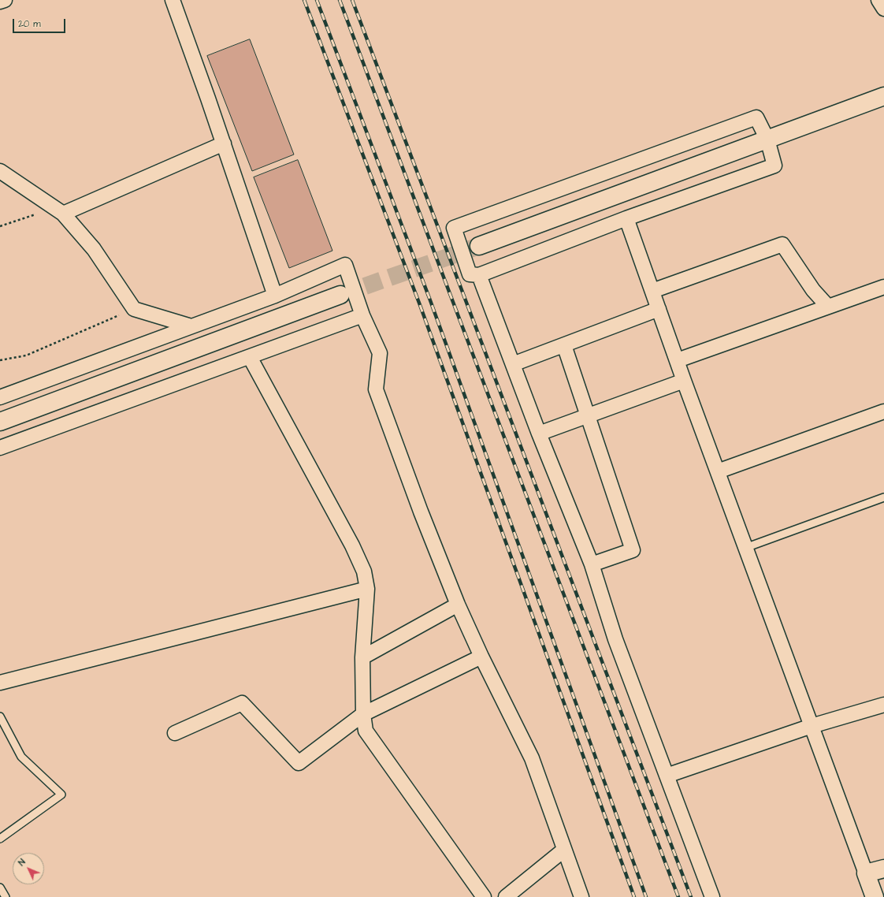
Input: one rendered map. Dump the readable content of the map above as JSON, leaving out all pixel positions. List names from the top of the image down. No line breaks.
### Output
{"scale_bar":"20 m","north":"top left"}
